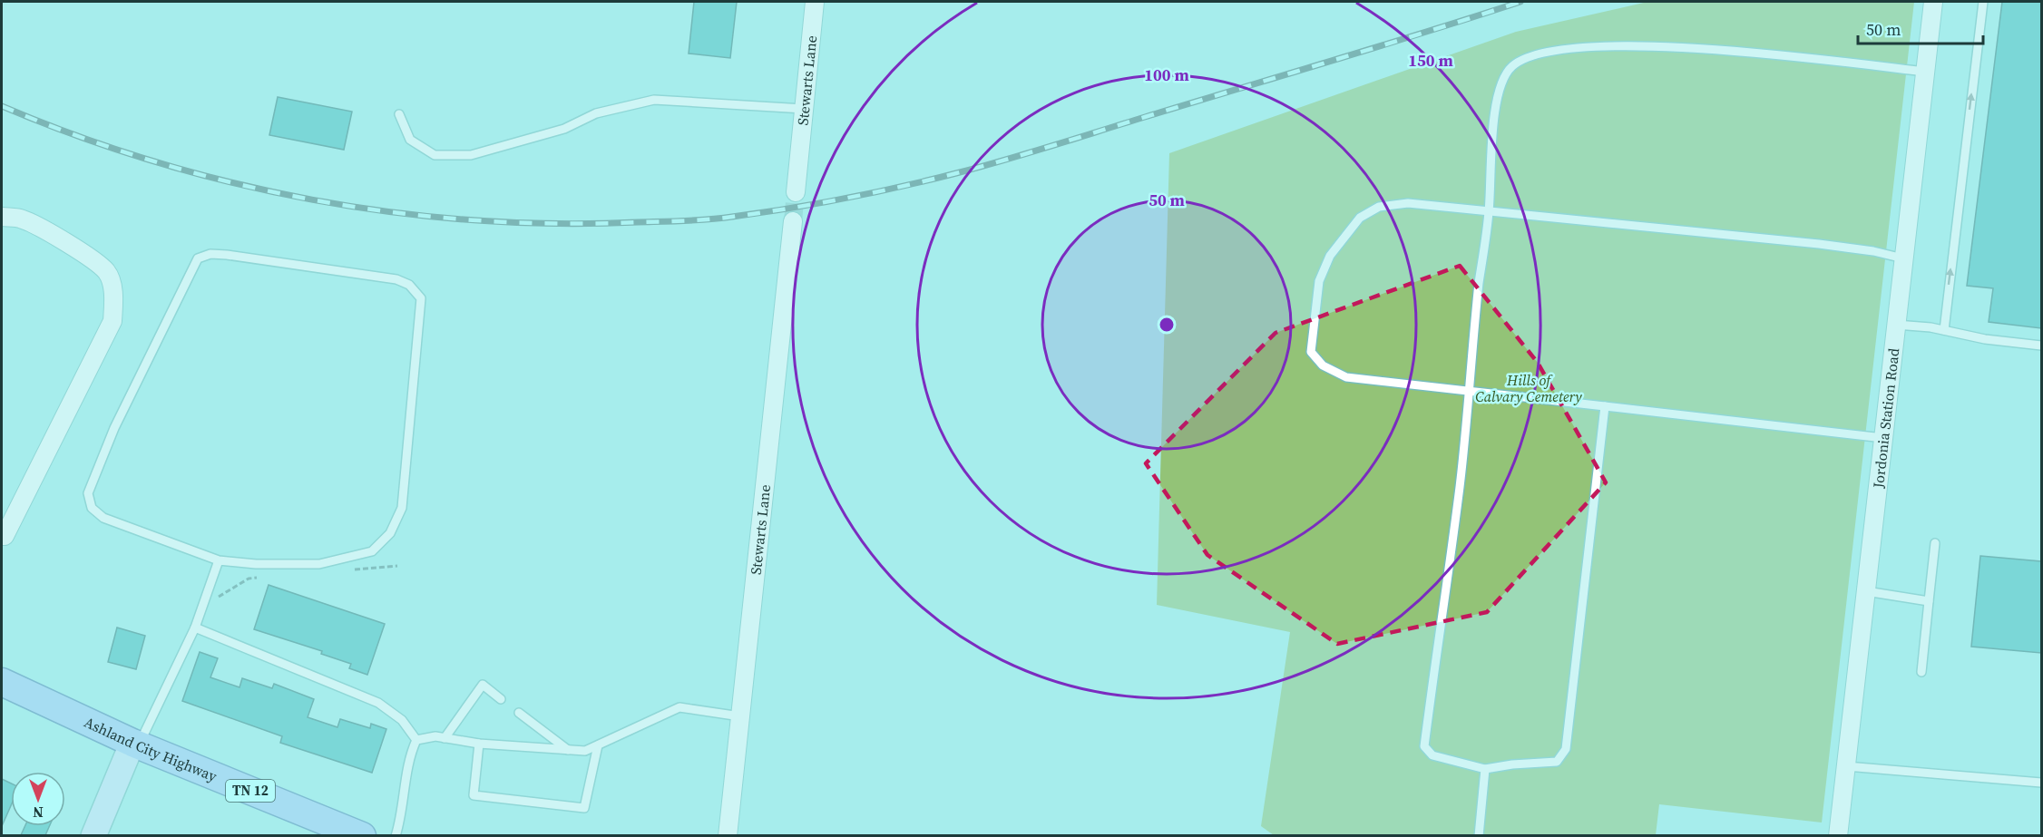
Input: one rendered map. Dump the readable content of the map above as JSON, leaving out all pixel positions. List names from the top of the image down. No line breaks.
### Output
{"streets":{"main road":["Ashland City Highway","TN 12"],"street":["Stewarts Lane","Jordonia Station Road"]},"parks":["Hills of Calvary Cemetery"],"scale_bar":"50 m","north":"bottom","rings":["150 m","100 m","50 m"]}
